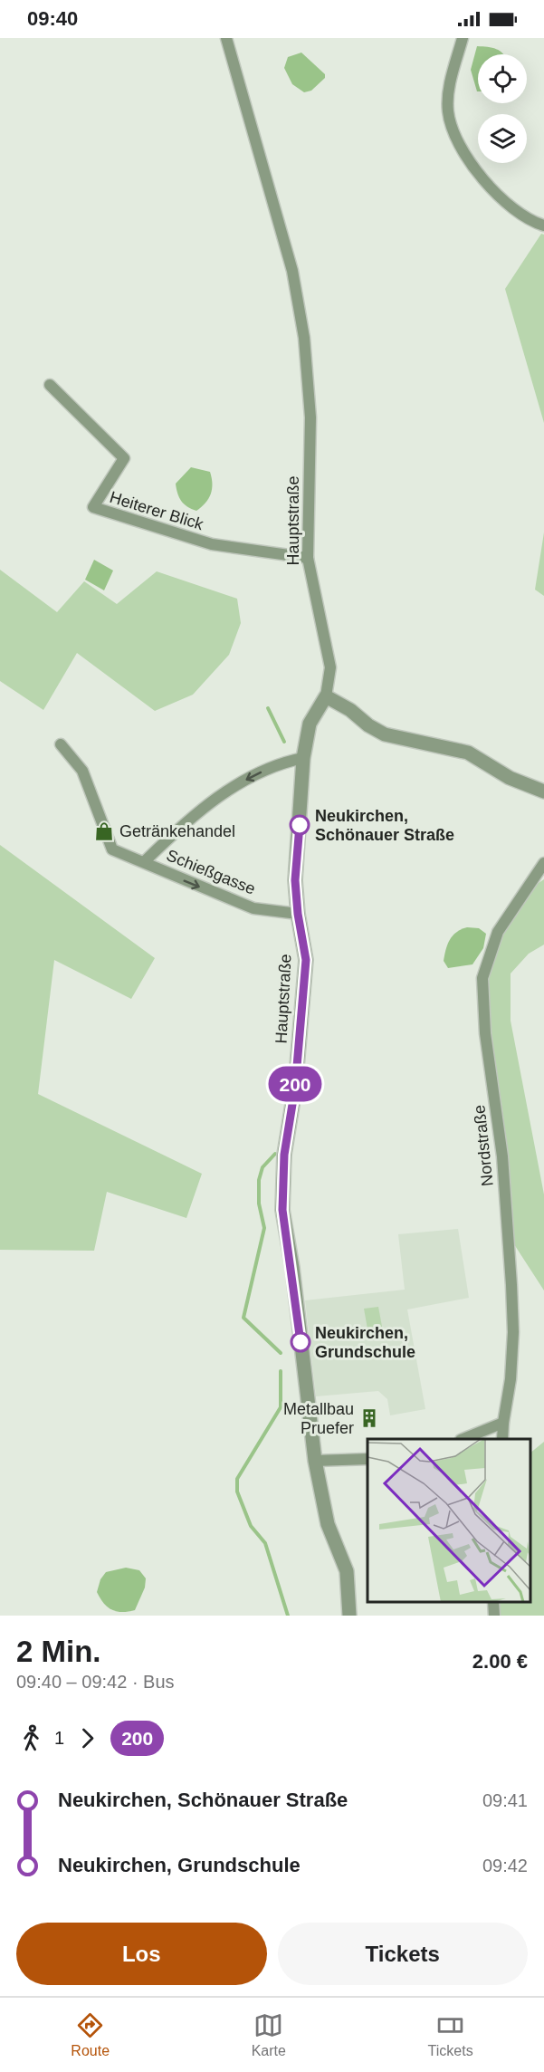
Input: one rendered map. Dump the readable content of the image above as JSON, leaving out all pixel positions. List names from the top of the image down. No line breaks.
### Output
{"streets":{"street":["Heiterer Blick","Hauptstraße","Schießgasse","Nordstraße"]},"crossings":[["Heiterer Blick","Hauptstraße"],["Hauptstraße","Schießgasse"]],"one_way":["Schießgasse"],"places":{"other":["Neukirchen, Schönauer Straße","Neukirchen, Grundschule"],"shop":["Getränkehandel"],"building":["Metallbau Pruefer"]},"lines":["bus line 200"],"page":{"status":"09:40","on_map":"200","heading":["2 Min.","09:40 – 09:42 · Bus","2.00 €"],"legs":["1","200"],"list":[{"name":"Neukirchen, Schönauer Straße","value":"09:41"},{"name":"Neukirchen, Grundschule","value":"09:42"}],"buttons":["Los","Tickets"],"tabs":["Route","Karte","Tickets"]}}
